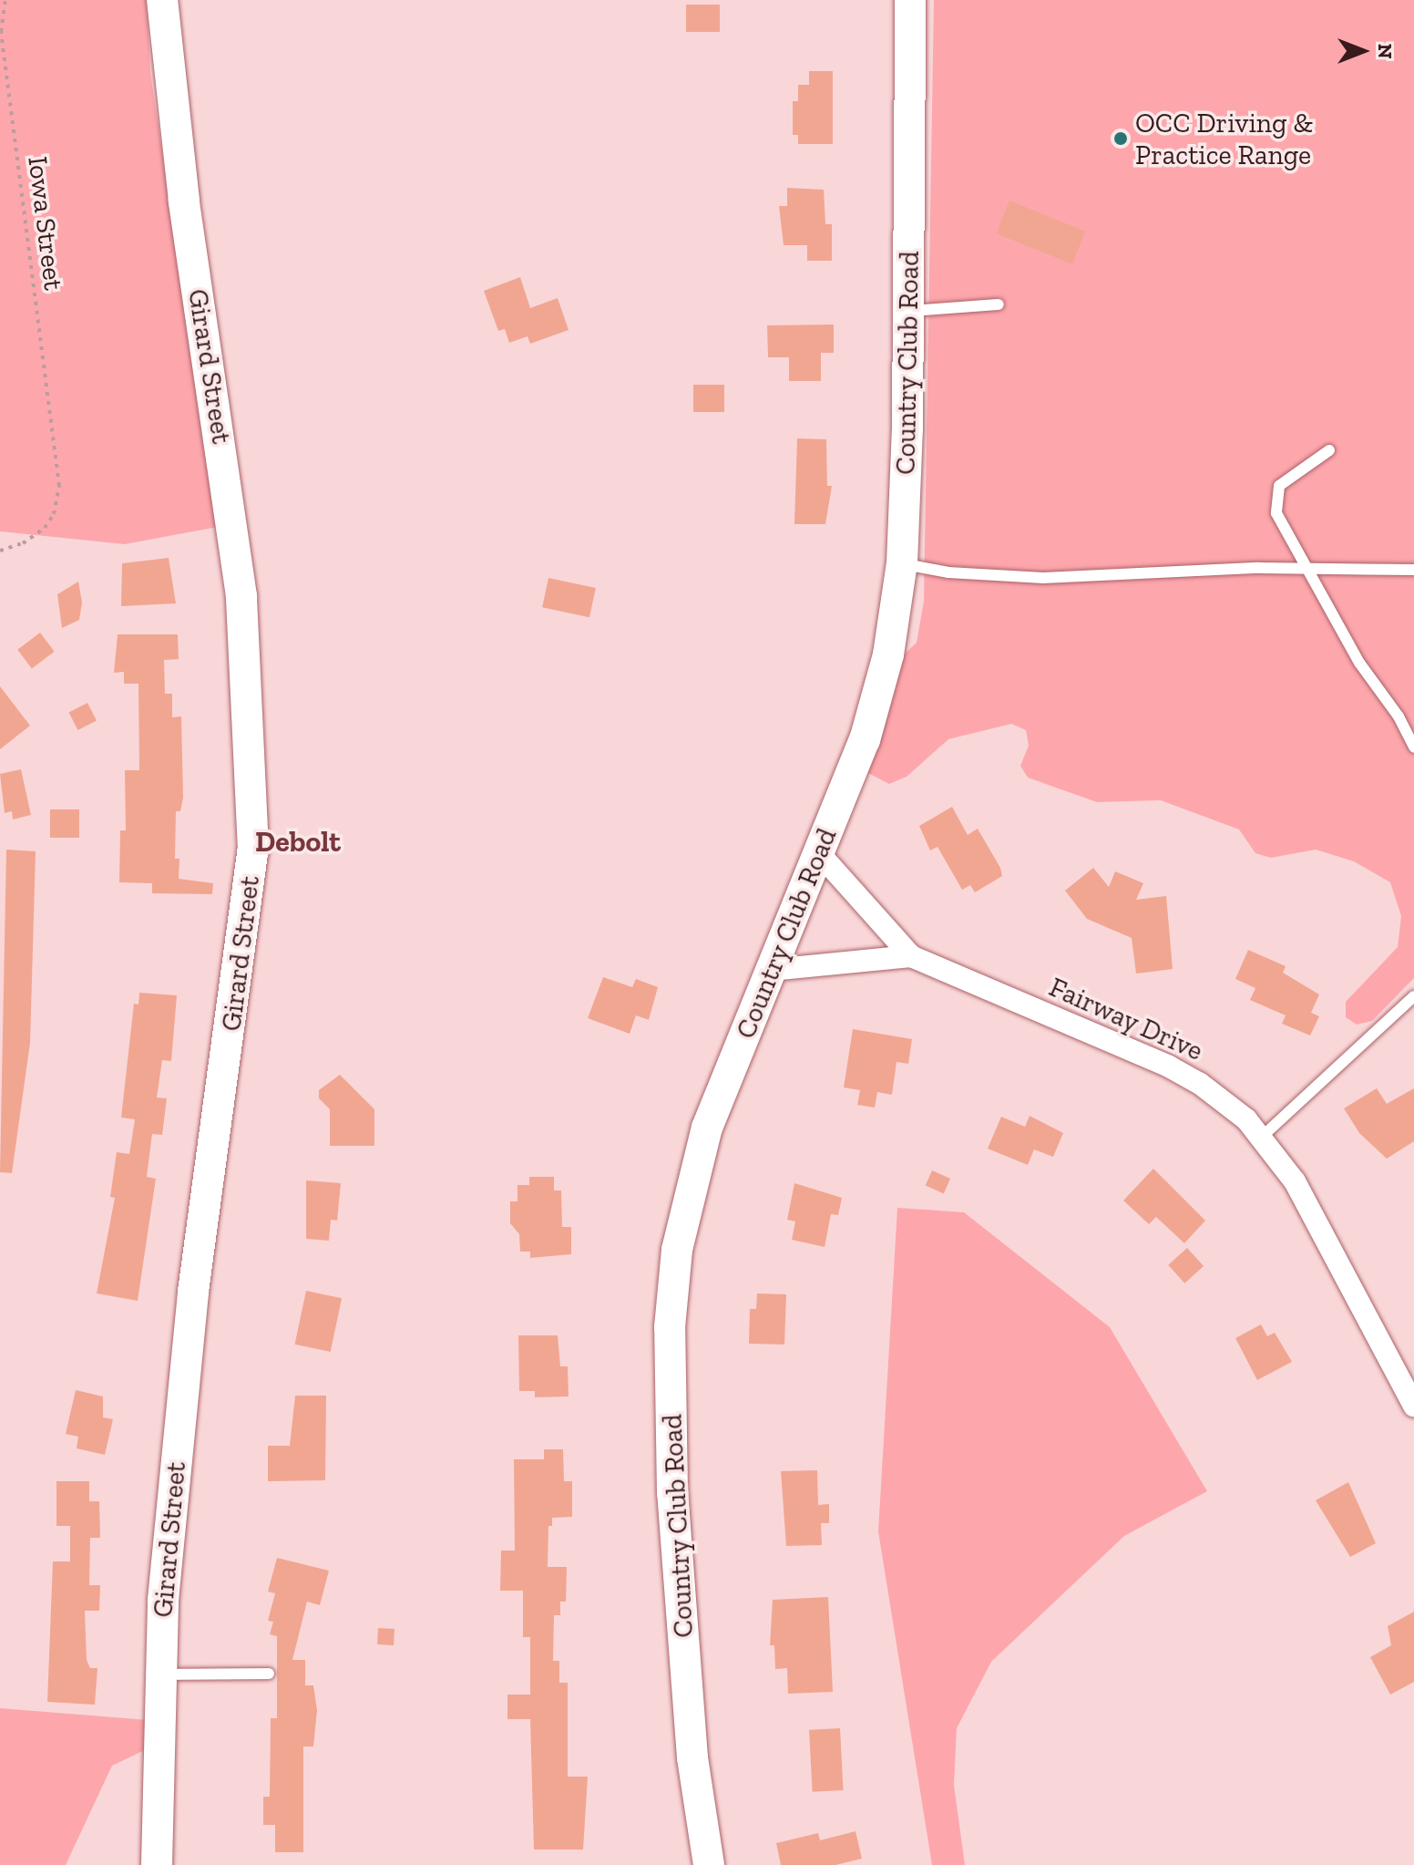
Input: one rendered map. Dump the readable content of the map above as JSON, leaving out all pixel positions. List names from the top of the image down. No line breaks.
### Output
{"streets":{"street":["Country Club Road","Girard Street","Fairway Drive"],"path":["Iowa Street"]},"crossings":[["Country Club Road","Fairway Drive"]],"districts":["Debolt"],"places":["OCC Driving & Practice Range"],"north":"right"}
